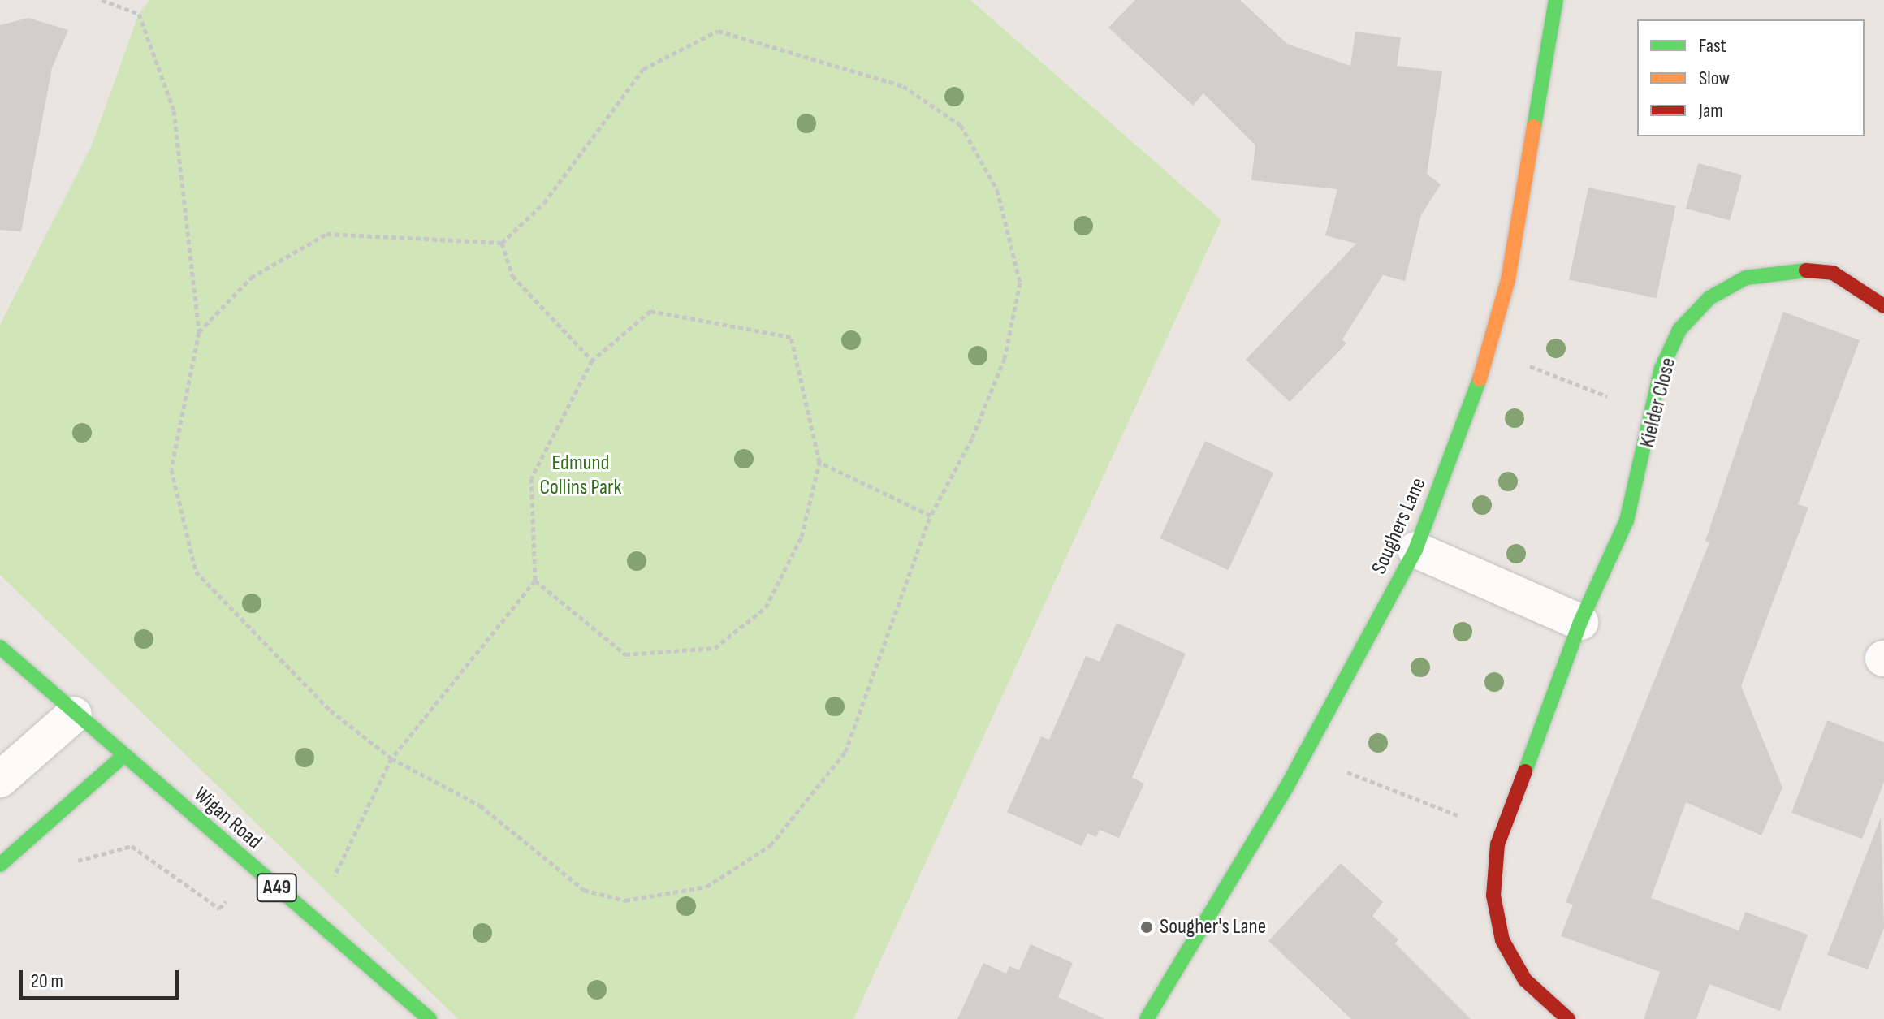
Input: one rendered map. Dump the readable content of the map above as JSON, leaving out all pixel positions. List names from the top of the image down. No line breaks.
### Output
{"streets":{"street":["Kielder Close","Soughers Lane","Wigan Road","A49"]},"parks":["Edmund Collins Park"],"places":["Sougher's Lane"],"legend":["Fast","Slow","Jam"],"scale_bar":"20 m"}
